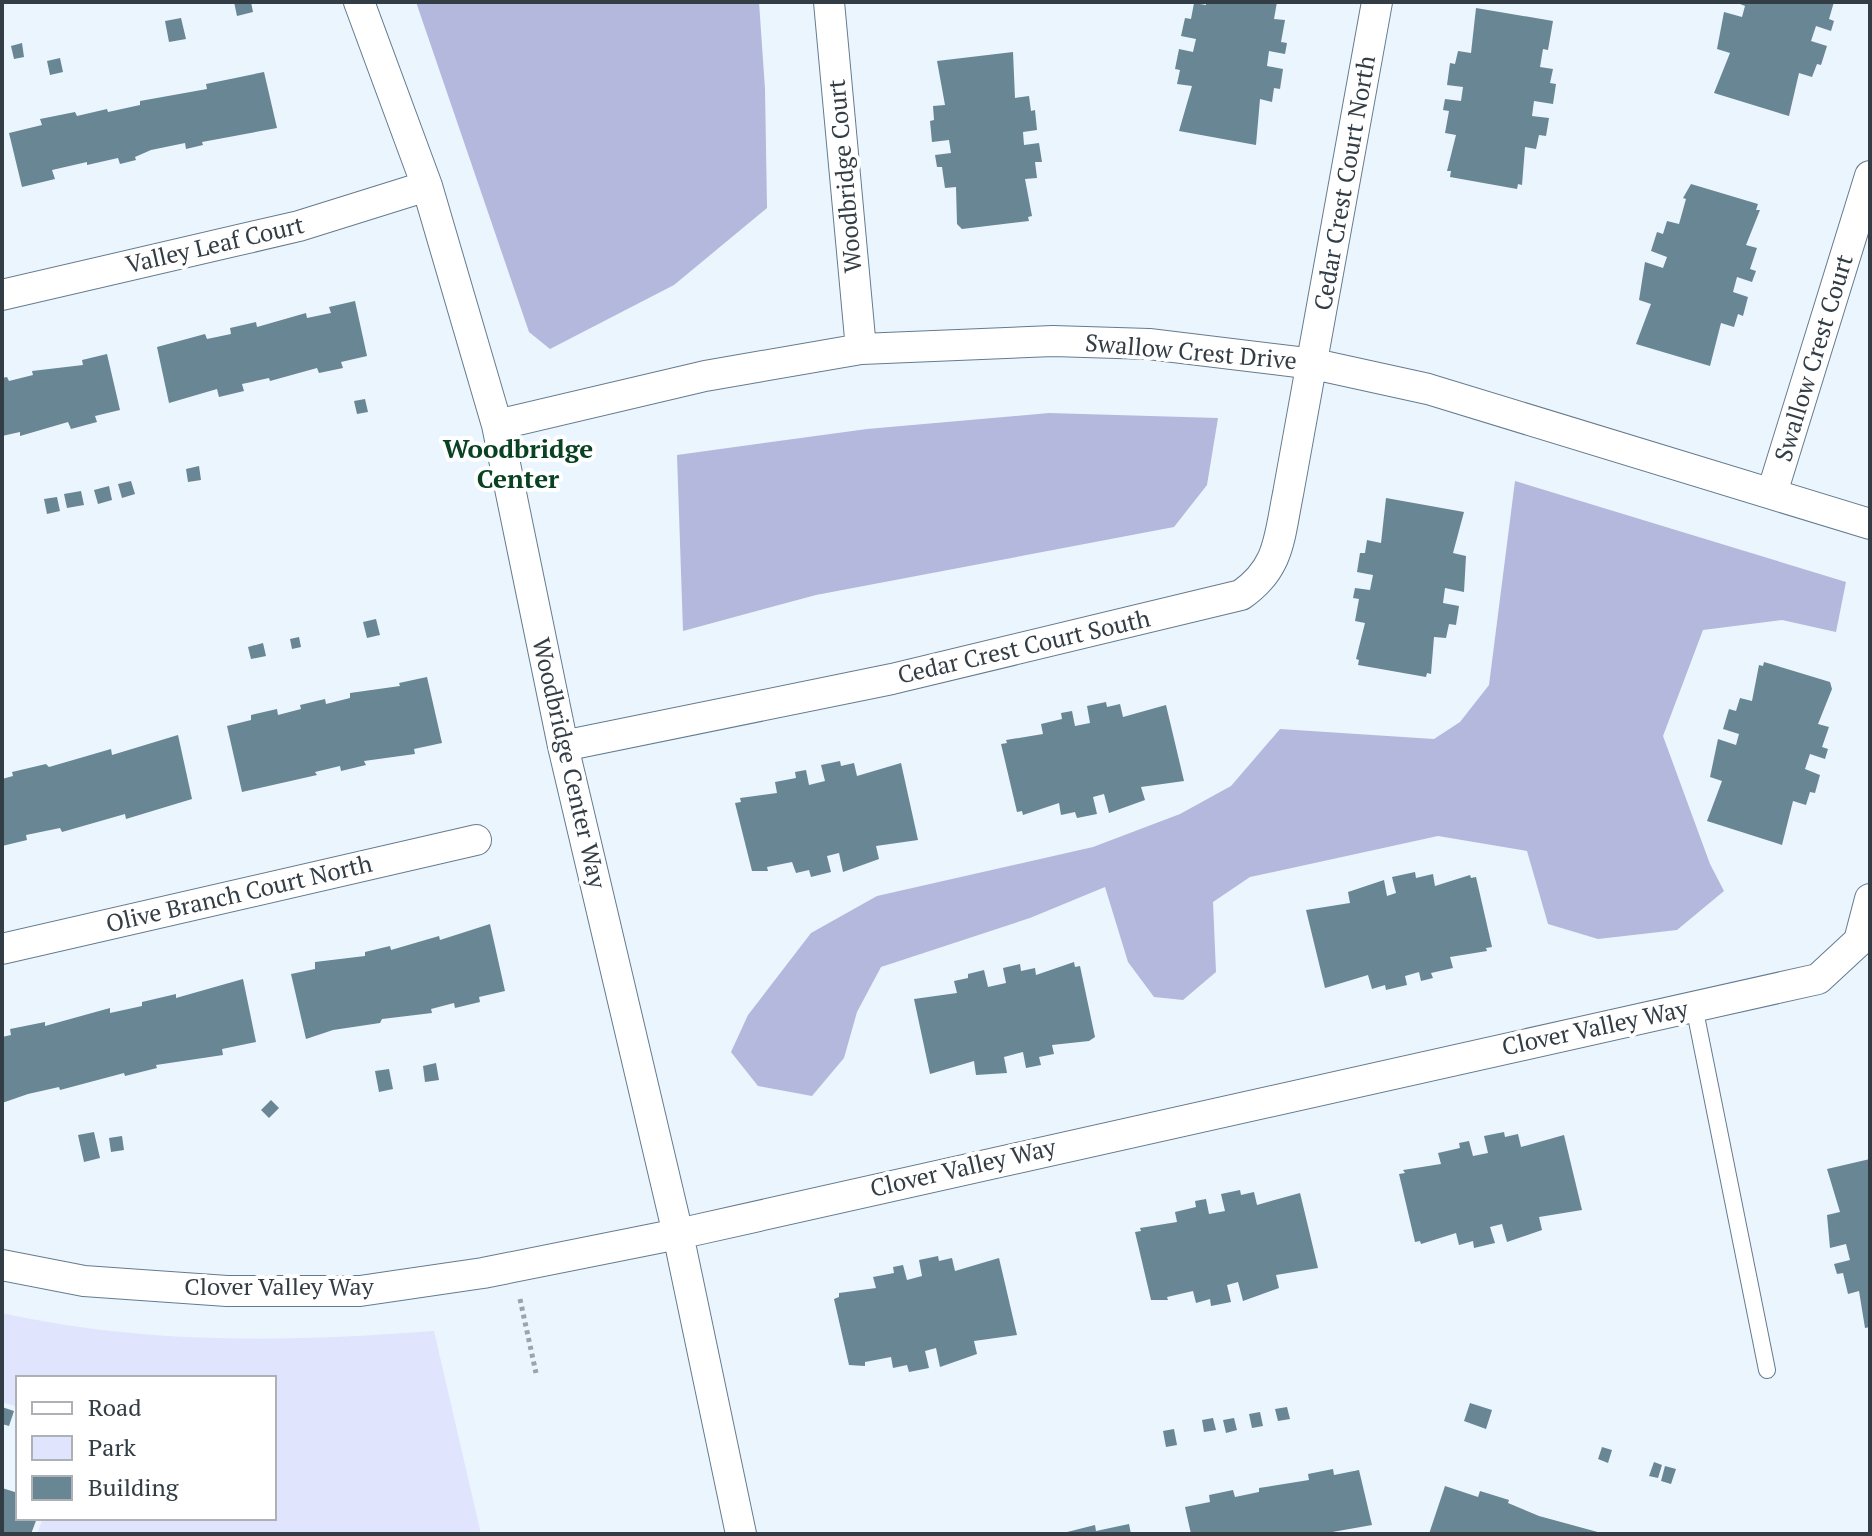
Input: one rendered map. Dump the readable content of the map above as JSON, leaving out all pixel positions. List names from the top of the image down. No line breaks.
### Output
{"streets":{"street":["Woodbridge Court","Cedar Crest Court North","Valley Leaf Court","Swallow Crest Drive","Swallow Crest Court","Cedar Crest Court South","Woodbridge Center Way","Olive Branch Court North","Clover Valley Way"]},"crossings":[["Woodbridge Court","Swallow Crest Drive"],["Cedar Crest Court North","Swallow Crest Drive"],["Cedar Crest Court North","Cedar Crest Court South"],["Valley Leaf Court","Woodbridge Center Way"],["Swallow Crest Drive","Swallow Crest Court"],["Swallow Crest Drive","Cedar Crest Court South"],["Swallow Crest Drive","Woodbridge Center Way"],["Cedar Crest Court South","Woodbridge Center Way"],["Woodbridge Center Way","Clover Valley Way"]],"districts":["Woodbridge Center"],"legend":["Road","Park","Building"]}
